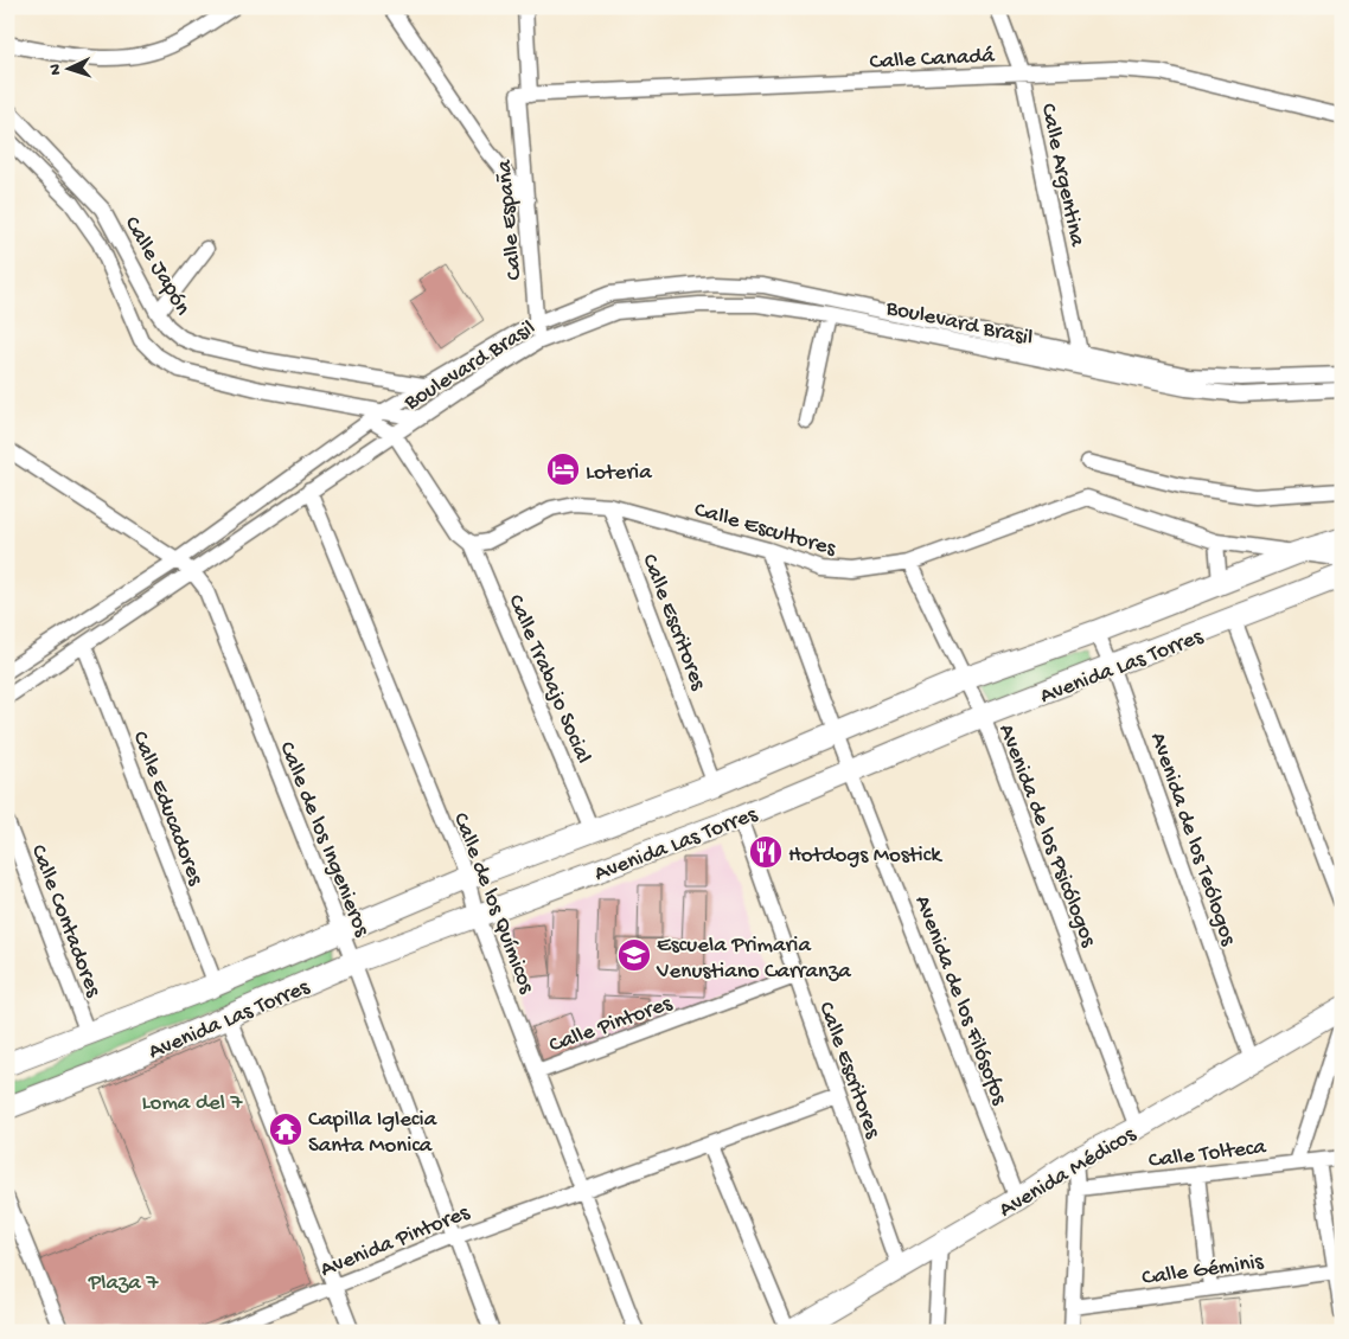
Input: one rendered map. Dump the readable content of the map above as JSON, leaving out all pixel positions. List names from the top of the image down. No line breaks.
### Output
{"streets":{"main road":["Avenida Las Torres","Avenida Médicos"],"street":["Calle Canadá","Calle Argentina","Calle España","Calle Japón","Boulevard Brasil","Calle Escultores","Calle Escritores","Calle Trabajo Social","Calle Educadores","Avenida de los Psicólogos","Calle de los Ingenieros","Avenida de los Teólogos","Calle de los Químicos","Calle Contadores","Avenida de los Filósofos","Calle Pintores","Calle Tolteca","Avenida Pintores","Calle Géminis"]},"crossings":[["Calle Canadá","Calle Argentina"],["Calle Canadá","Calle España"],["Calle Argentina","Boulevard Brasil"],["Calle España","Boulevard Brasil"],["Calle Japón","Boulevard Brasil"],["Boulevard Brasil","Calle Educadores"],["Boulevard Brasil","Calle de los Ingenieros"],["Boulevard Brasil","Calle de los Químicos"],["Calle Escultores","Calle Escritores"],["Calle Escultores","Avenida Las Torres"],["Calle Escultores","Calle Trabajo Social"],["Calle Escultores","Avenida de los Psicólogos"],["Calle Escultores","Avenida de los Filósofos"],["Calle Escritores","Avenida Las Torres"],["Calle Escritores","Calle Pintores"],["Calle Escritores","Avenida Médicos"],["Avenida Las Torres","Calle Trabajo Social"],["Avenida Las Torres","Calle Educadores"],["Avenida Las Torres","Avenida de los Psicólogos"],["Avenida Las Torres","Calle de los Ingenieros"],["Avenida Las Torres","Avenida de los Teólogos"],["Avenida Las Torres","Calle de los Químicos"],["Avenida Las Torres","Calle Contadores"],["Avenida Las Torres","Avenida de los Filósofos"],["Avenida de los Psicólogos","Avenida Médicos"],["Calle de los Ingenieros","Avenida Pintores"],["Avenida de los Teólogos","Avenida Médicos"],["Calle de los Químicos","Calle Pintores"],["Calle de los Químicos","Avenida Pintores"],["Avenida de los Filósofos","Avenida Médicos"]],"parks":["Loma del 7","Plaza 7"],"places":{"hotel":["Loteria"],"restaurant":["Hotdogs Mostick"],"school or university":["Escuela Primaria Venustiano Carranza"],"temple":["Capilla Iglecia Santa Monica"]},"north":"left"}
